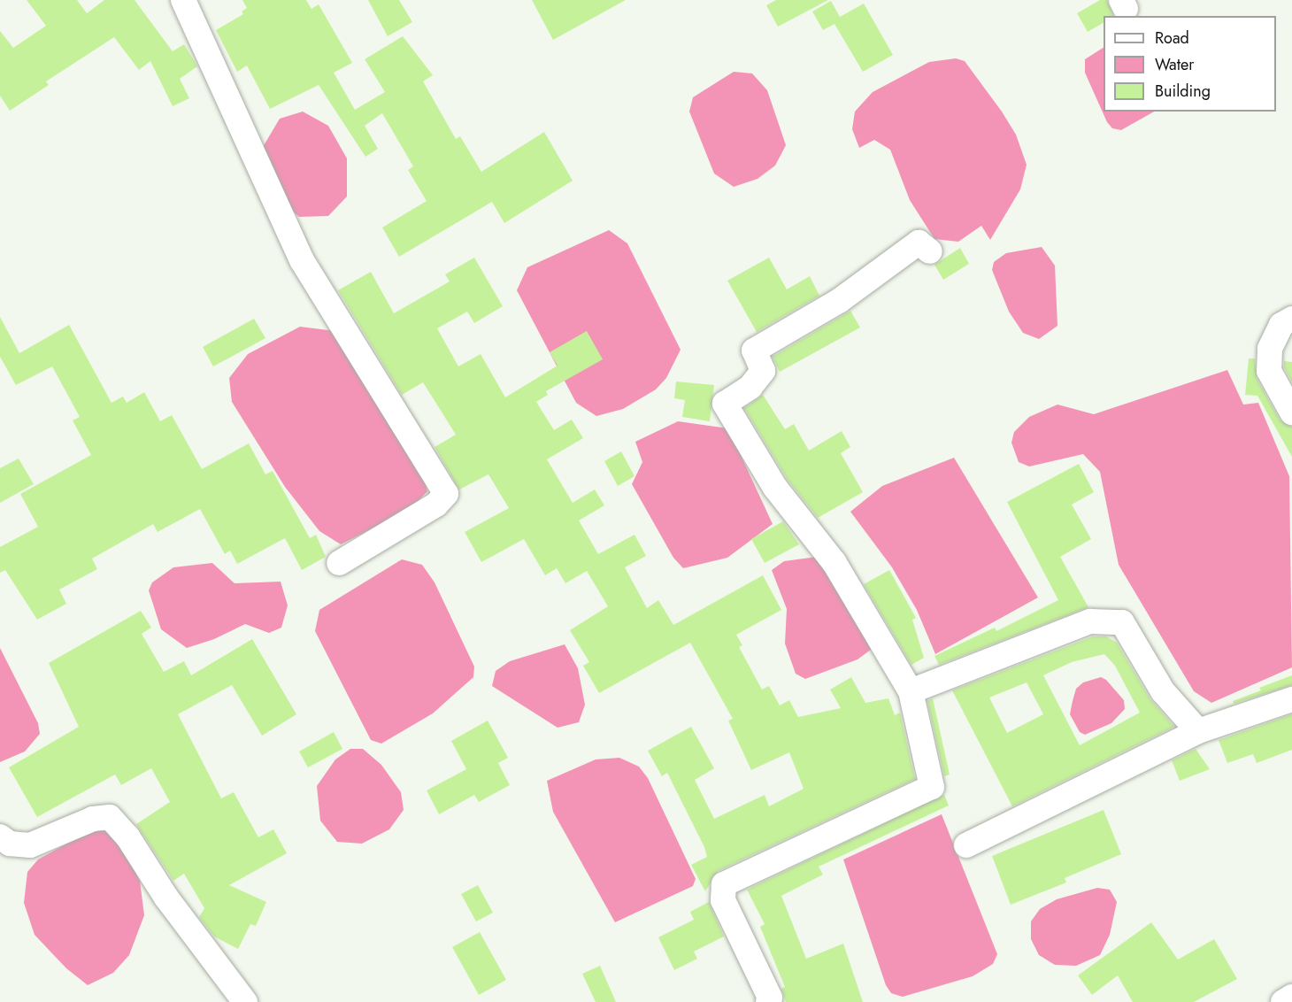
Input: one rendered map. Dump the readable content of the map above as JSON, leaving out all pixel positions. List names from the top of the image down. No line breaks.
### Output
{"legend":["Road","Water","Building"]}
